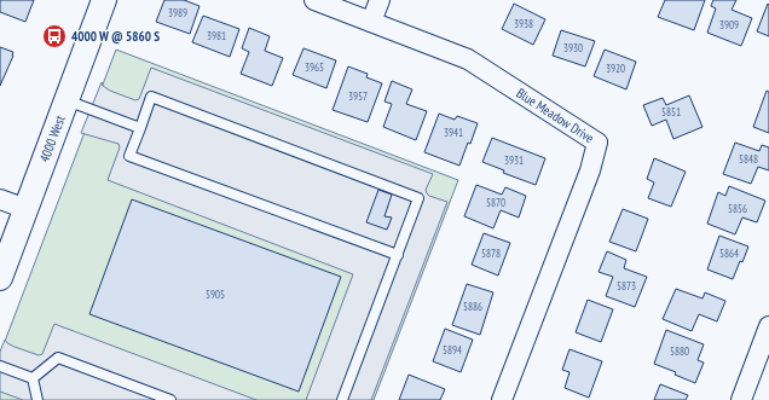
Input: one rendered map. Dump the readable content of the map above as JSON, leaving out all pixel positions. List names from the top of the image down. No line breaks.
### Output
{"streets":{"street":["Blue Meadow Drive","4000 West"]},"places":{"bus stop":["4000 W @ 5860 S"]},"house_numbers":["3989","3938","3909","3981","3930","3965","3920","3957","5851","3941","5848","3931","5870","5856","5878","5864","5873","5905","5886","5894","5880"]}
